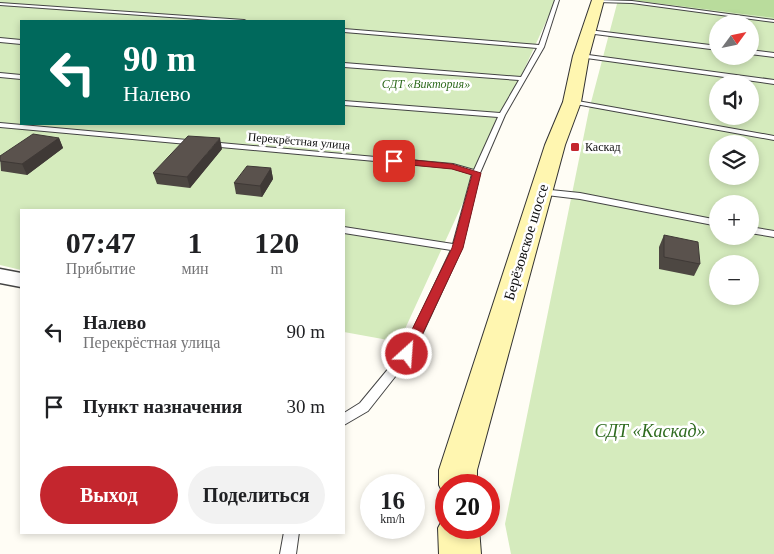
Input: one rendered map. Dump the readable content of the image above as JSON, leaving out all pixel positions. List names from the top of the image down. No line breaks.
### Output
{"streets":{"street":["Берёзовское шоссе"],"lane":["Перекрёстная улица"]},"parks":["СДТ «Виктория»","СДТ «Каскад»"],"places":{"transit":["Каскад"]},"north":"top right","page":{"map_buttons":["+","−"],"turn":["90 m","Налево"],"eta":["07:47","Прибытие","1","мин","120","m"],"list":[{"name":"Налево","note":"Перекрёстная улица","value":"90 m"},{"name":"Пункт назначения","value":"30 m"}],"buttons":["Выход","Поделиться"],"speed":"16 km/h","limit":"20"}}
